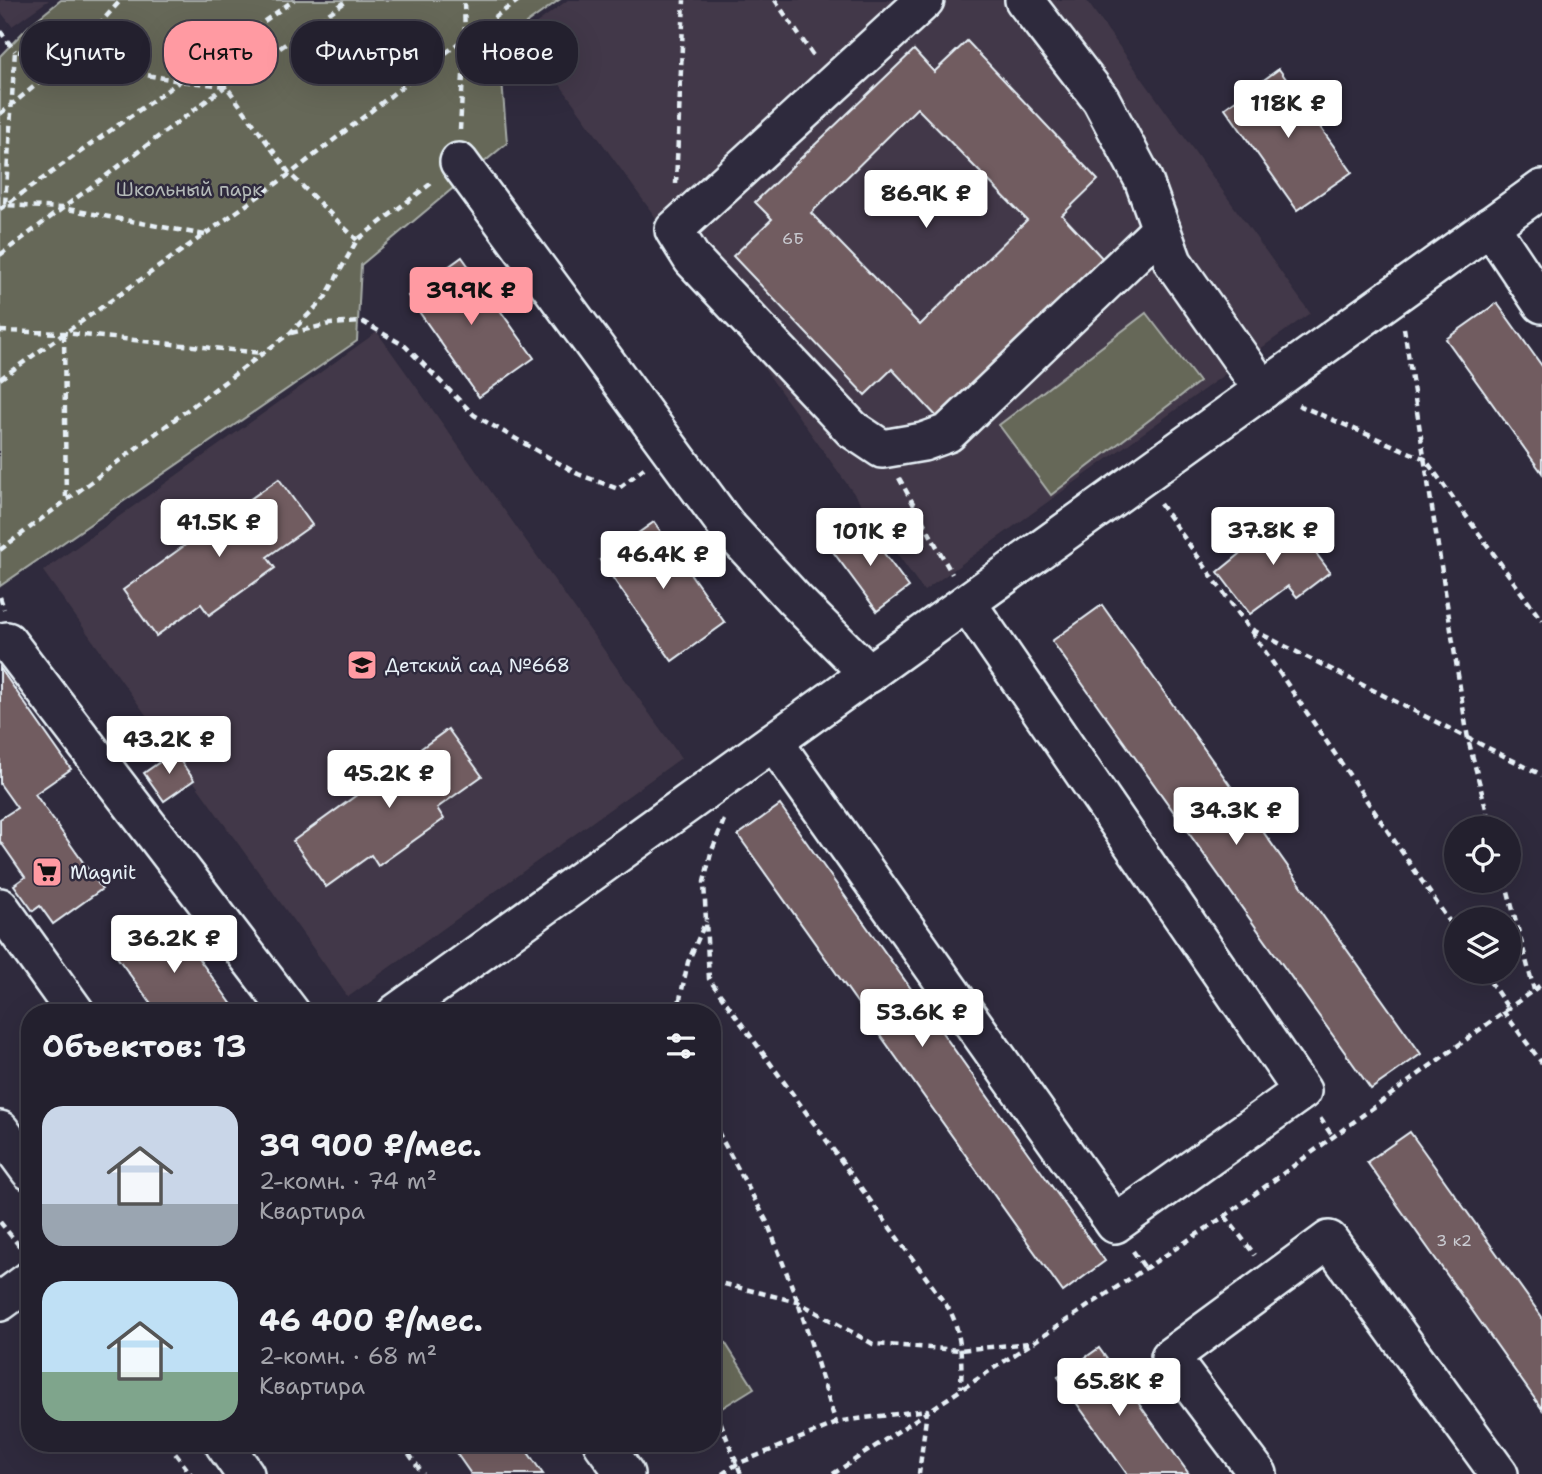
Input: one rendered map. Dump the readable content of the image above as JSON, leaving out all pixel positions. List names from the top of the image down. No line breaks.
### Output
{"parks":["Школьный парк"],"places":{"school or university":["Детский сад №668"],"supermarket":["Magnit"]},"house_numbers":["6Б","3 к2"],"page":{"chip":["Купить","Снять","Фильтры","Новое"],"price":["118K ₽","86.9K ₽","39.9K ₽","41.5K ₽","37.8K ₽","101K ₽","46.4K ₽","43.2K ₽","45.2K ₽","34.3K ₽","36.2K ₽","53.6K ₽","65.8K ₽"],"heading":"Объектов: 13","list":[{"name":"39 900 ₽/мес.","note":"2-комн. · 74 m² · Квартира"},{"name":"46 400 ₽/мес.","note":"2-комн. · 68 m² · Квартира"}]}}
